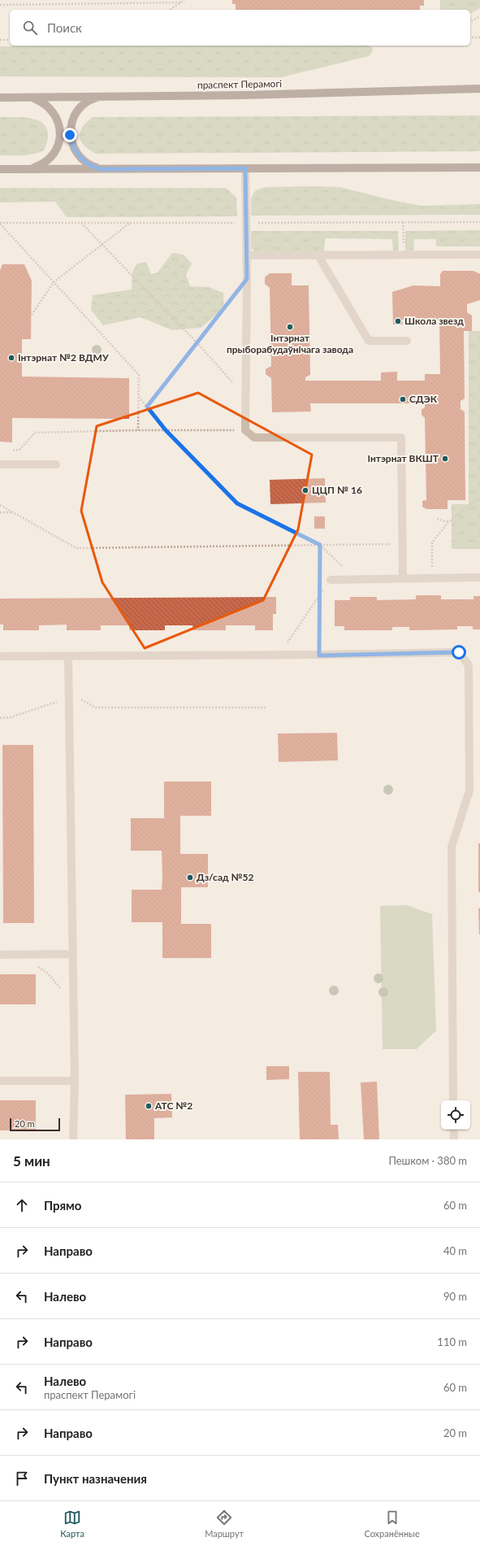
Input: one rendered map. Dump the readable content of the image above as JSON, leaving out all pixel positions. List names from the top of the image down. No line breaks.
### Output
{"streets":{"main road":["праспект Перамогі"]},"places":["Школа звезд","Інтэрнат прыборабудаўнічага завода","Інтэрнат №2 ВДМУ","СДЭК","Інтэрнат ВКШТ","ЦЦП № 16","Дз/сад №52","АТС №2"],"scale_bar":"20 m","page":{"search":"Поиск","scale":"20 m","heading":["5 мин","Пешком · 380 m"],"list":[["Прямо","60 m"],["Направо","40 m"],["Налево","90 m"],["Направо","110 m"],["Налево","праспект Перамогі","60 m"],["Направо","20 m"],"Пункт назначения"],"nav":["Карта","Маршрут","Сохранённые"]}}
